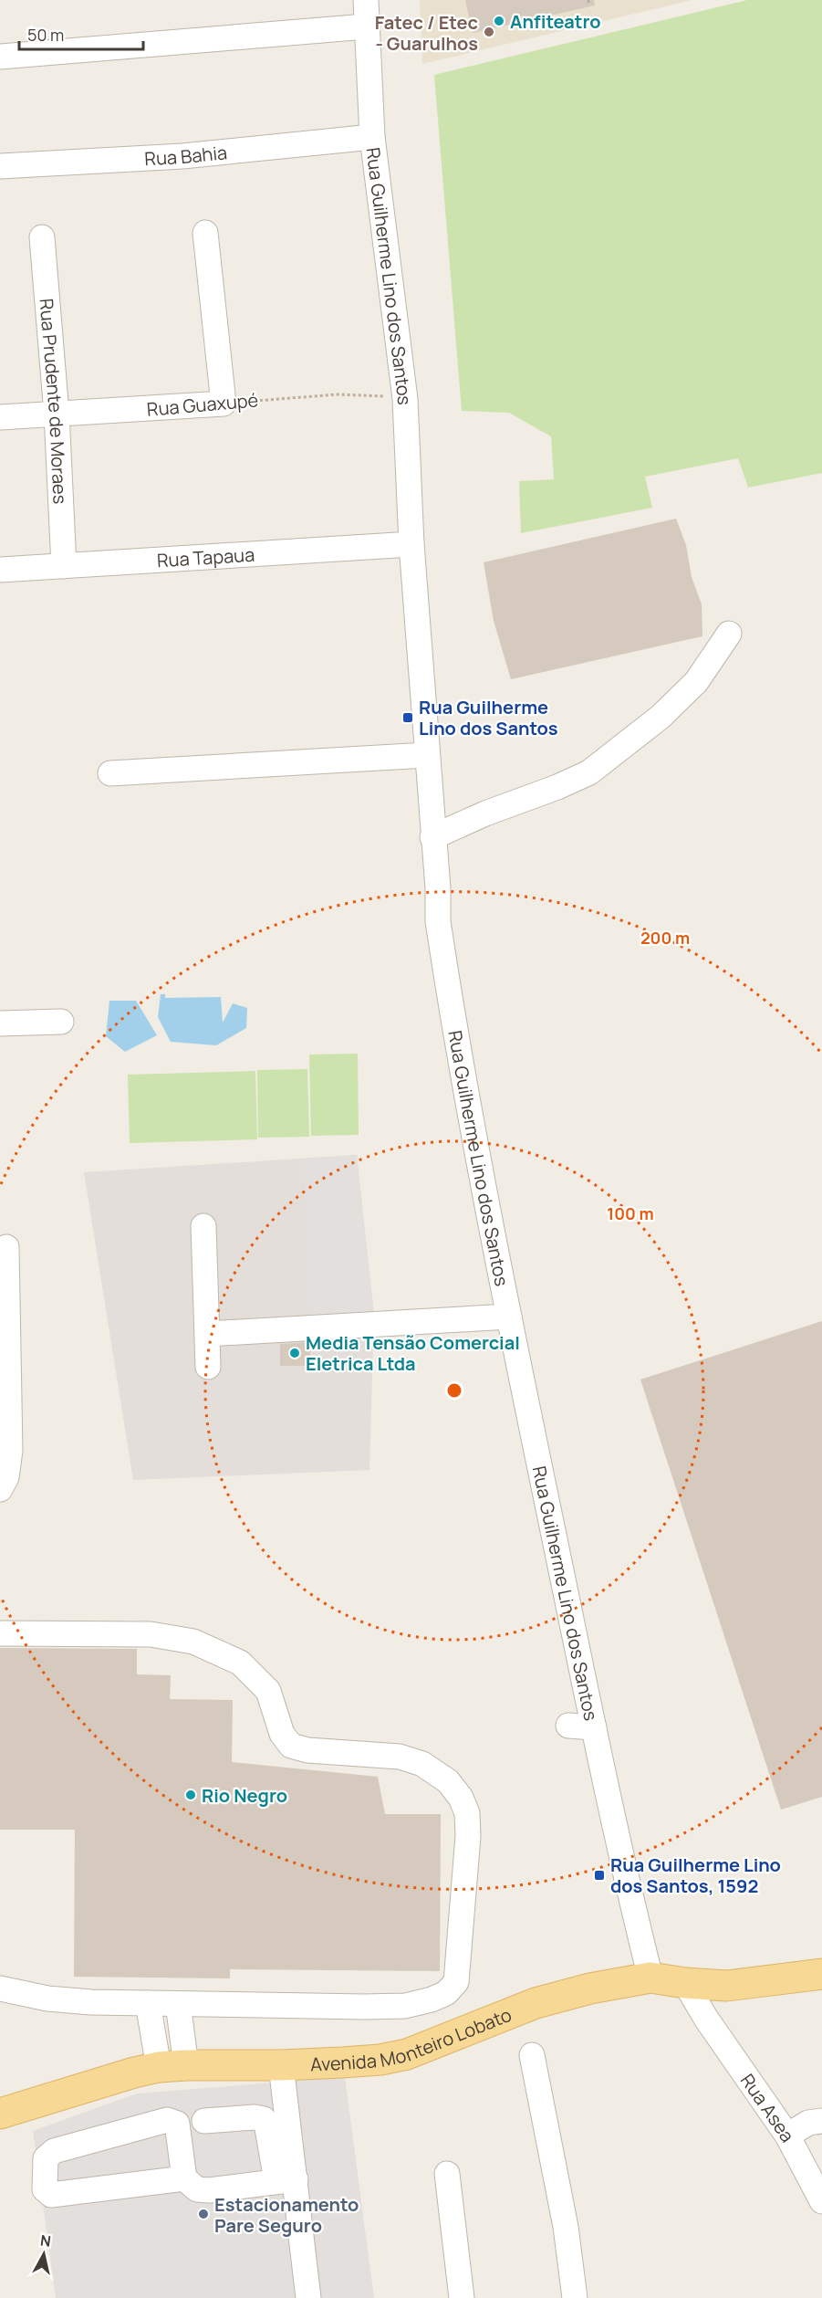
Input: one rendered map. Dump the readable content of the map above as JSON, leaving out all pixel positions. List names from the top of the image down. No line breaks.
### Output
{"streets":{"main road":["Avenida Monteiro Lobato"],"street":["Rua Bahia","Rua Guilherme Lino dos Santos","Rua Prudente de Moraes","Rua Guaxupé","Rua Tapaua","Rua Asea"]},"crossings":[["Rua Bahia","Rua Guilherme Lino dos Santos"],["Rua Guilherme Lino dos Santos","Rua Guaxupé"],["Rua Guilherme Lino dos Santos","Rua Tapaua"],["Rua Guilherme Lino dos Santos","Avenida Monteiro Lobato"],["Rua Prudente de Moraes","Rua Guaxupé"],["Rua Prudente de Moraes","Rua Tapaua"],["Avenida Monteiro Lobato","Rua Asea"]],"places":{"other":["Anfiteatro","Fatec / Etec - Guarulhos","Media Tensão Comercial Eletrica Ltda","Rio Negro","Estacionamento Pare Seguro"],"transit":["Rua Guilherme Lino dos Santos","Rua Guilherme Lino dos Santos, 1592"]},"scale_bar":"50 m","north":"top","rings":["200 m","100 m"]}
